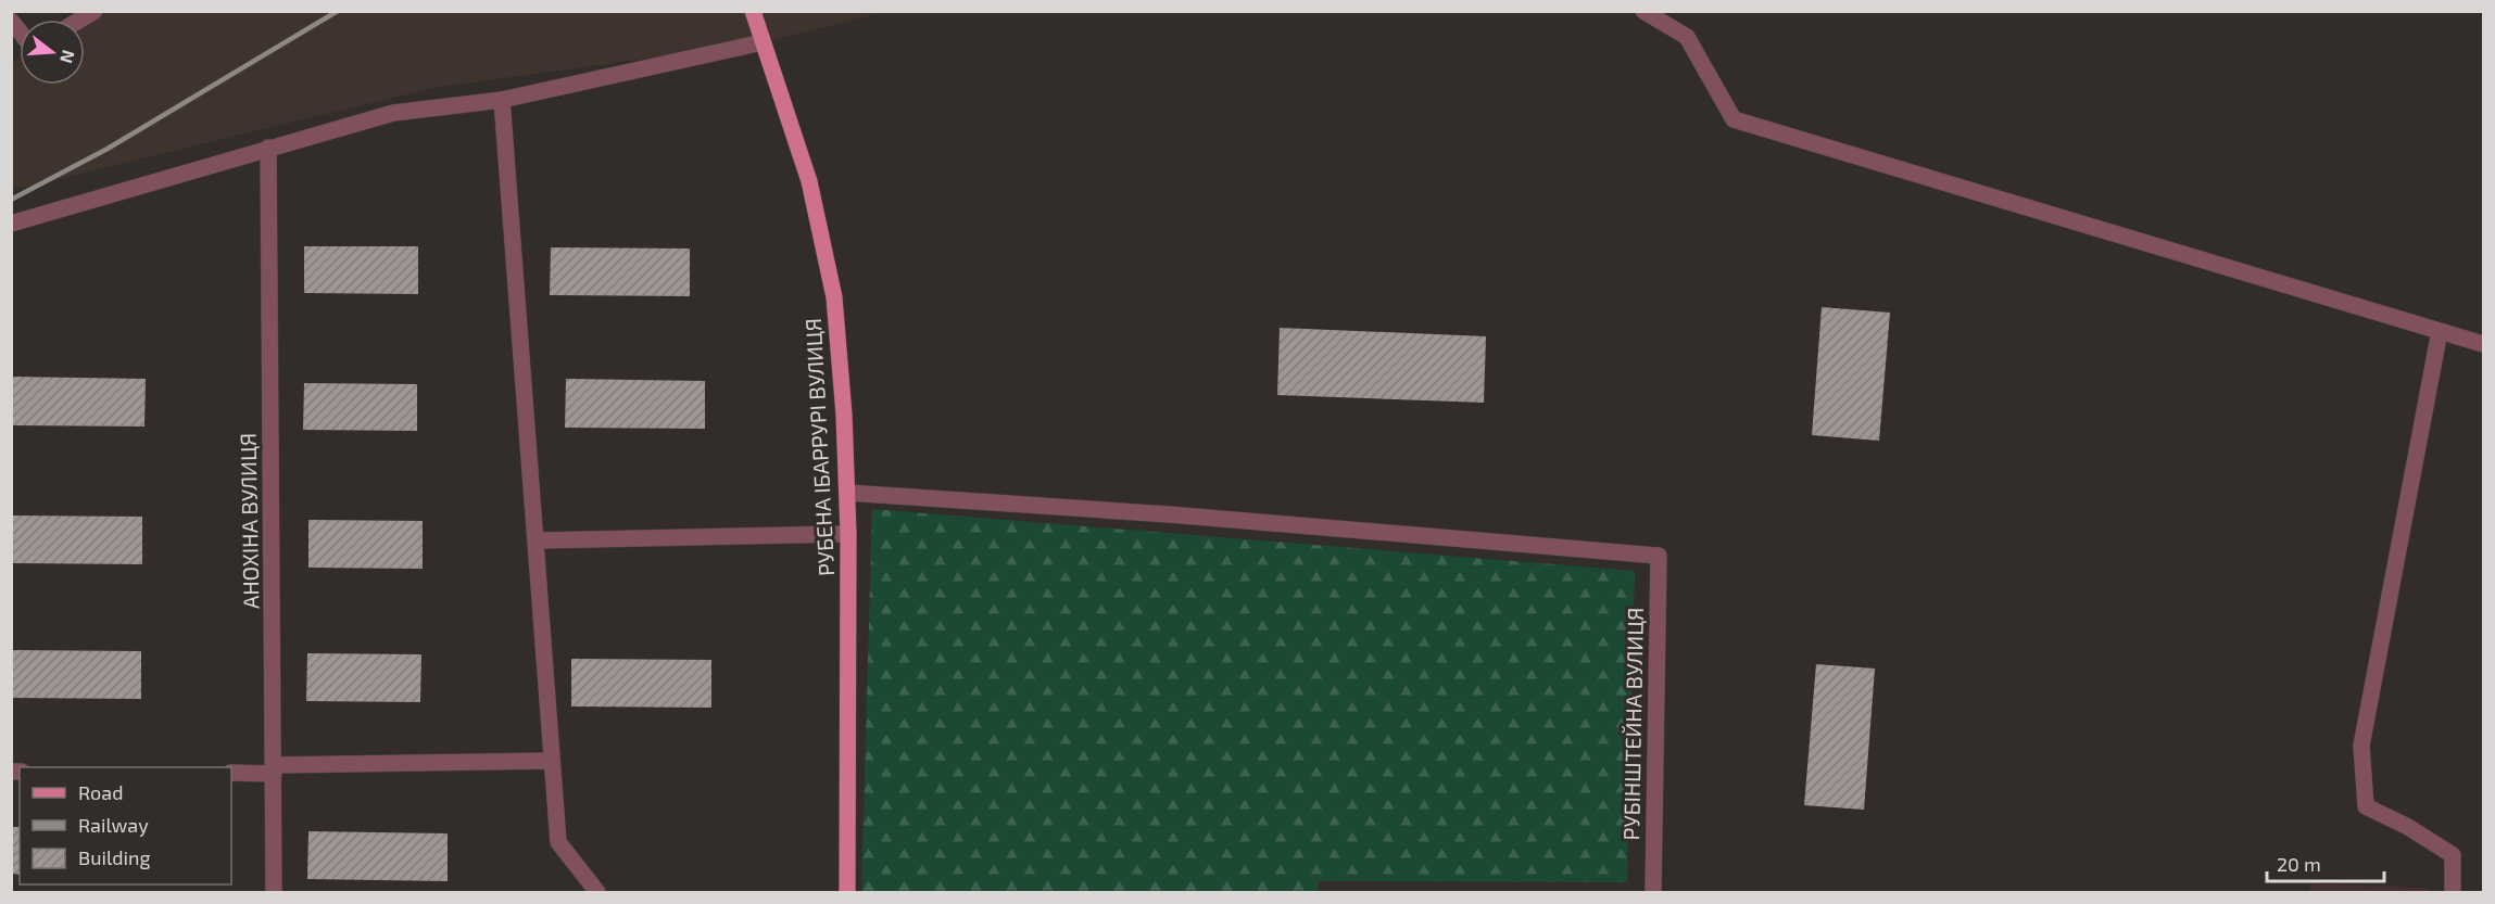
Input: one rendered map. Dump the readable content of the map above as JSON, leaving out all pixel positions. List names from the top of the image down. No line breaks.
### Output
{"streets":{"main road":["РУБЕНА ІБАРРУРІ ВУЛИЦЯ"],"street":["АНОХІНА ВУЛИЦЯ","РУБІНШТЕЙНА ВУЛИЦЯ"]},"crossings":[["РУБЕНА ІБАРРУРІ ВУЛИЦЯ","РУБІНШТЕЙНА ВУЛИЦЯ"]],"legend":["Road","Railway","Building"],"scale_bar":"20 m","north":"right"}
